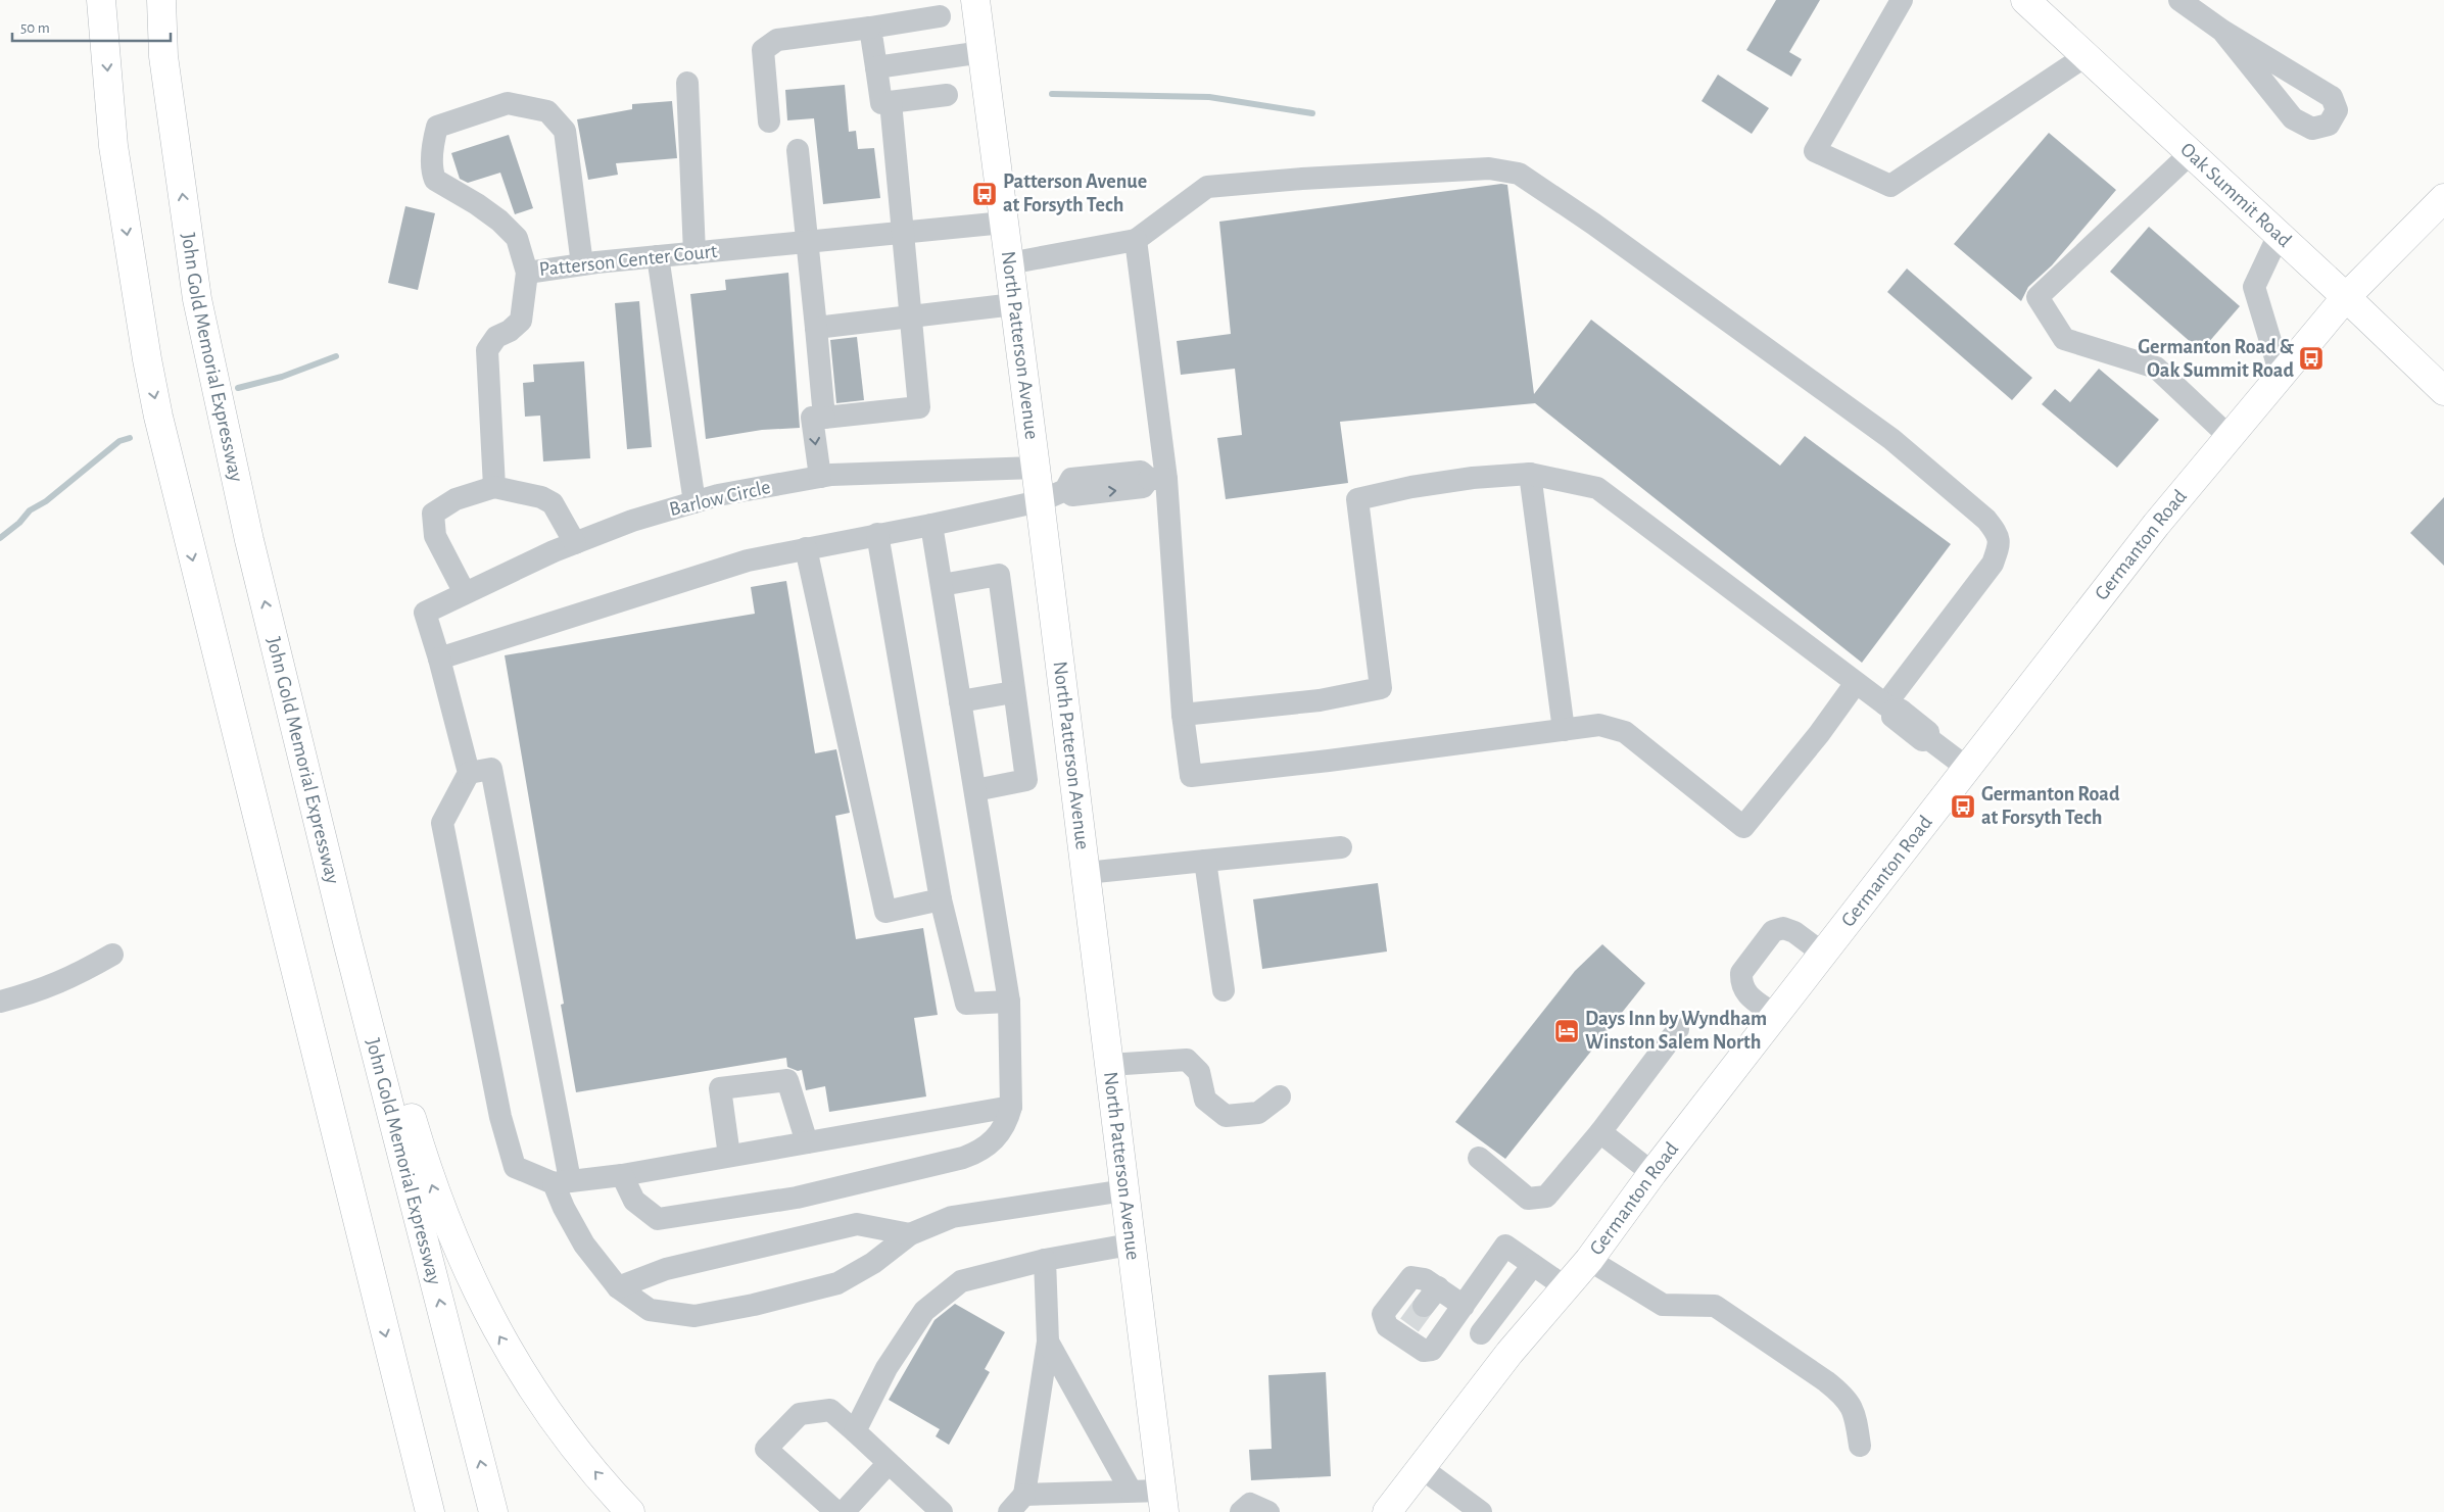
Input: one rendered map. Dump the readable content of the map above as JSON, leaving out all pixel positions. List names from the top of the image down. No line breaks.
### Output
{"streets":{"main road":["Oak Summit Road","North Patterson Avenue","John Gold Memorial Expressway","Germanton Road"],"street":["Patterson Center Court","Barlow Circle"]},"crossings":[["Oak Summit Road","Germanton Road"],["Patterson Center Court","North Patterson Avenue"],["North Patterson Avenue","Barlow Circle"]],"places":{"bus stop":["Patterson Avenue at Forsyth Tech","Germanton Road & Oak Summit Road","Germanton Road at Forsyth Tech"],"hotel":["Days Inn by Wyndham Winston Salem North"]},"scale_bar":"50 m"}
